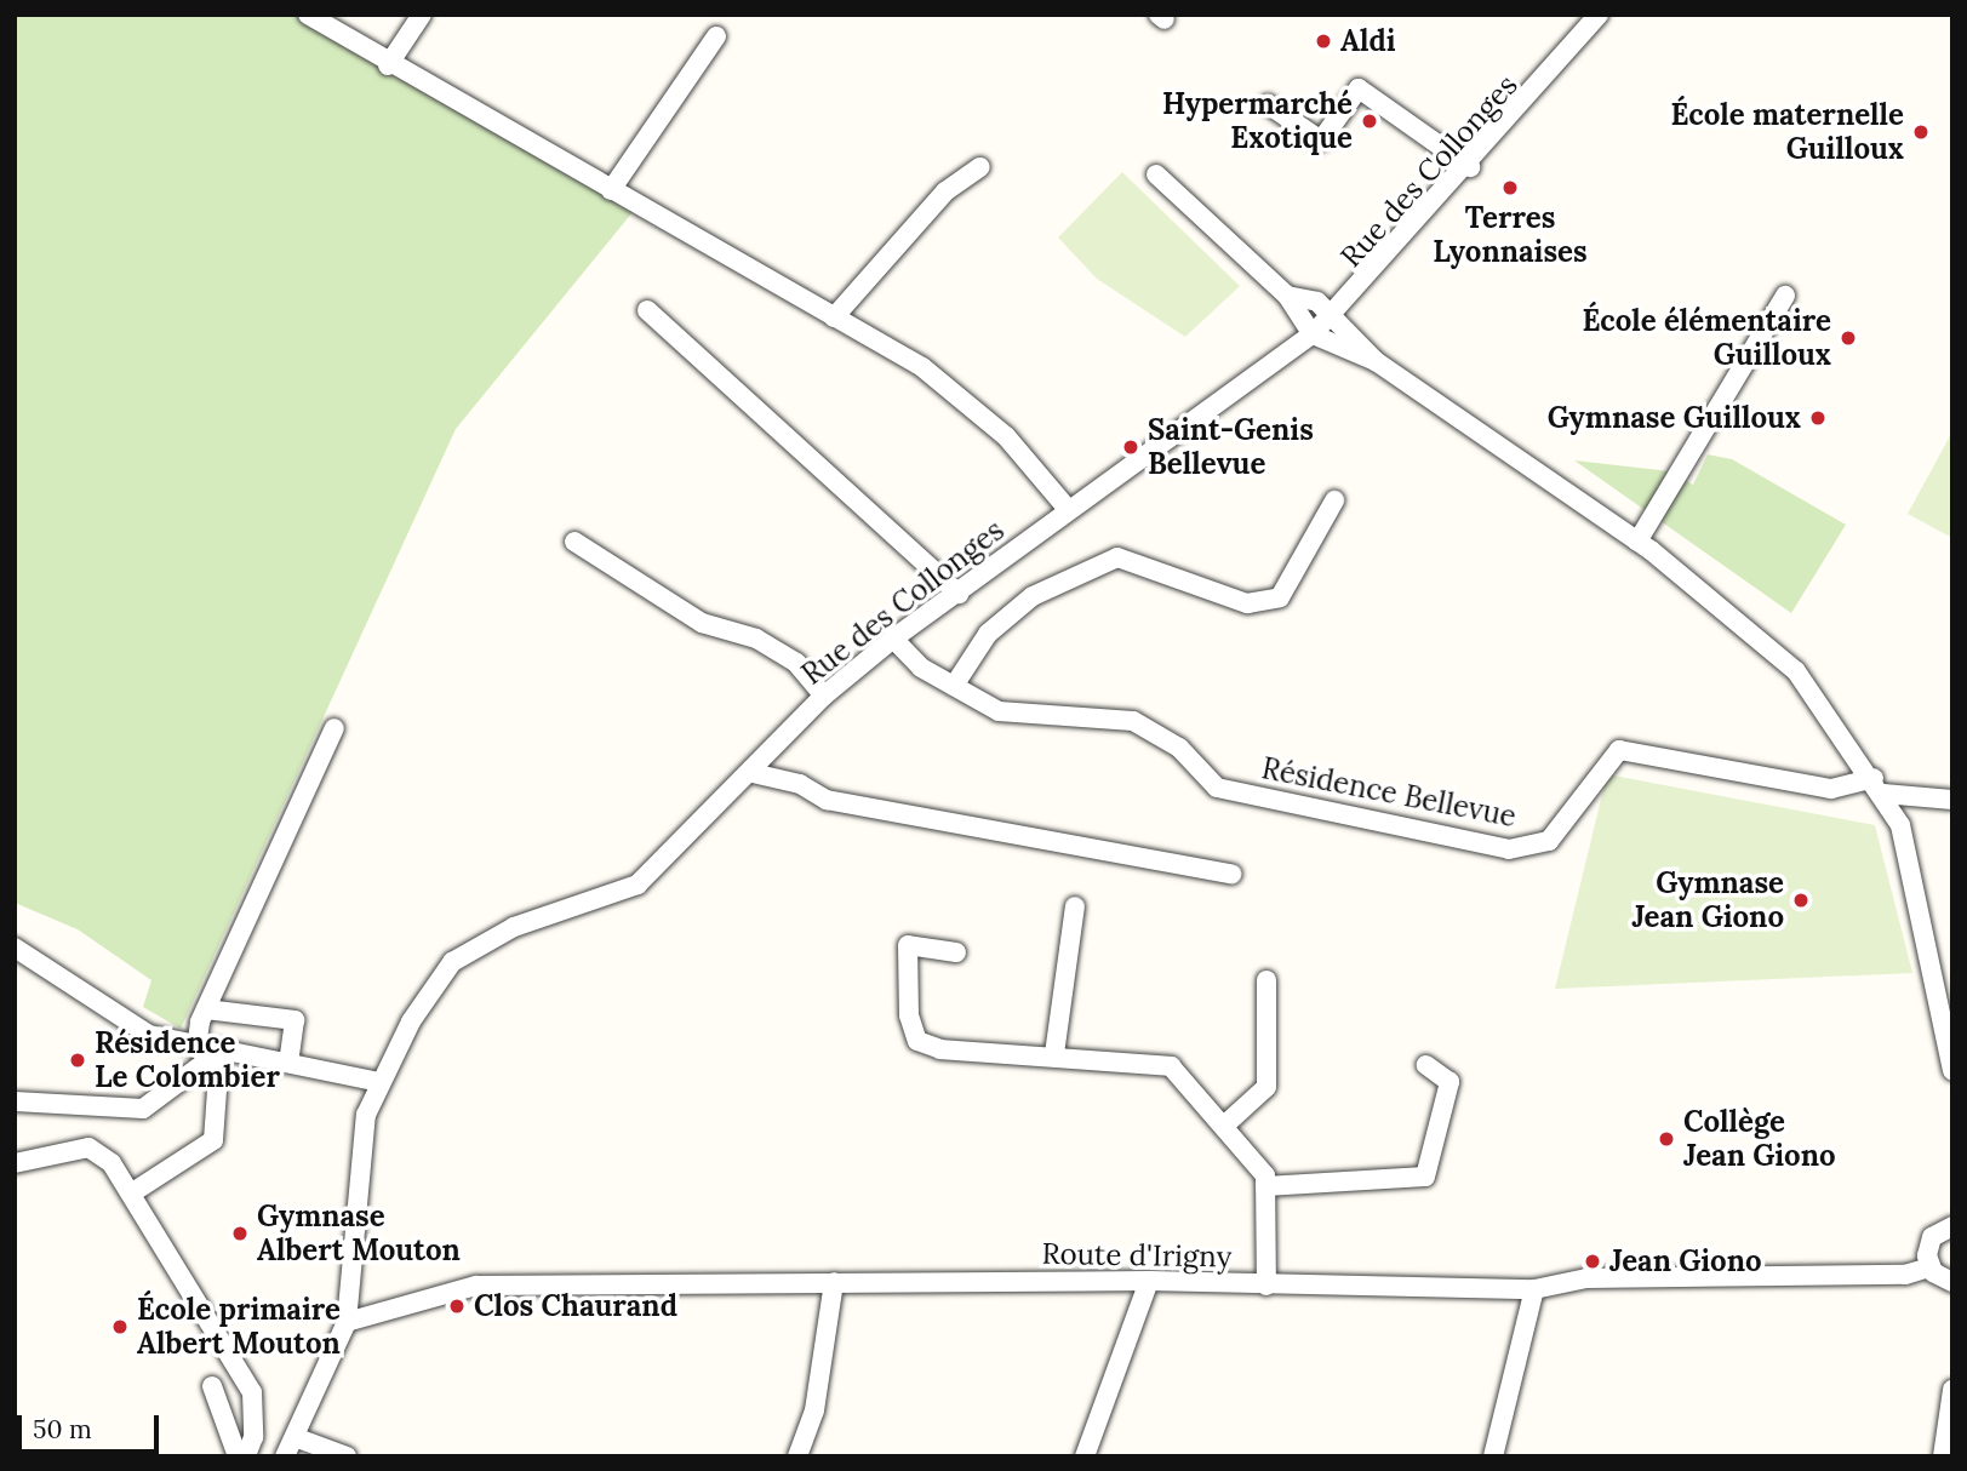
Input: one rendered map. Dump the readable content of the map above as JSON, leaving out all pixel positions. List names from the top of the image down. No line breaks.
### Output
{"streets":{"street":["Rue des Collonges","Résidence Bellevue","Route d'Irigny"]},"crossings":[["Rue des Collonges","Résidence Bellevue"],["Rue des Collonges","Route d'Irigny"]],"places":["Aldi","Hypermarché Exotique","École maternelle Guilloux","Terres Lyonnaises","École élémentaire Guilloux","Gymnase Guilloux","Saint-Genis Bellevue","Gymnase Jean Giono","Résidence Le Colombier","Collège Jean Giono","Gymnase Albert Mouton","Jean Giono","Clos Chaurand","École primaire Albert Mouton"],"scale_bar":"50 m"}
